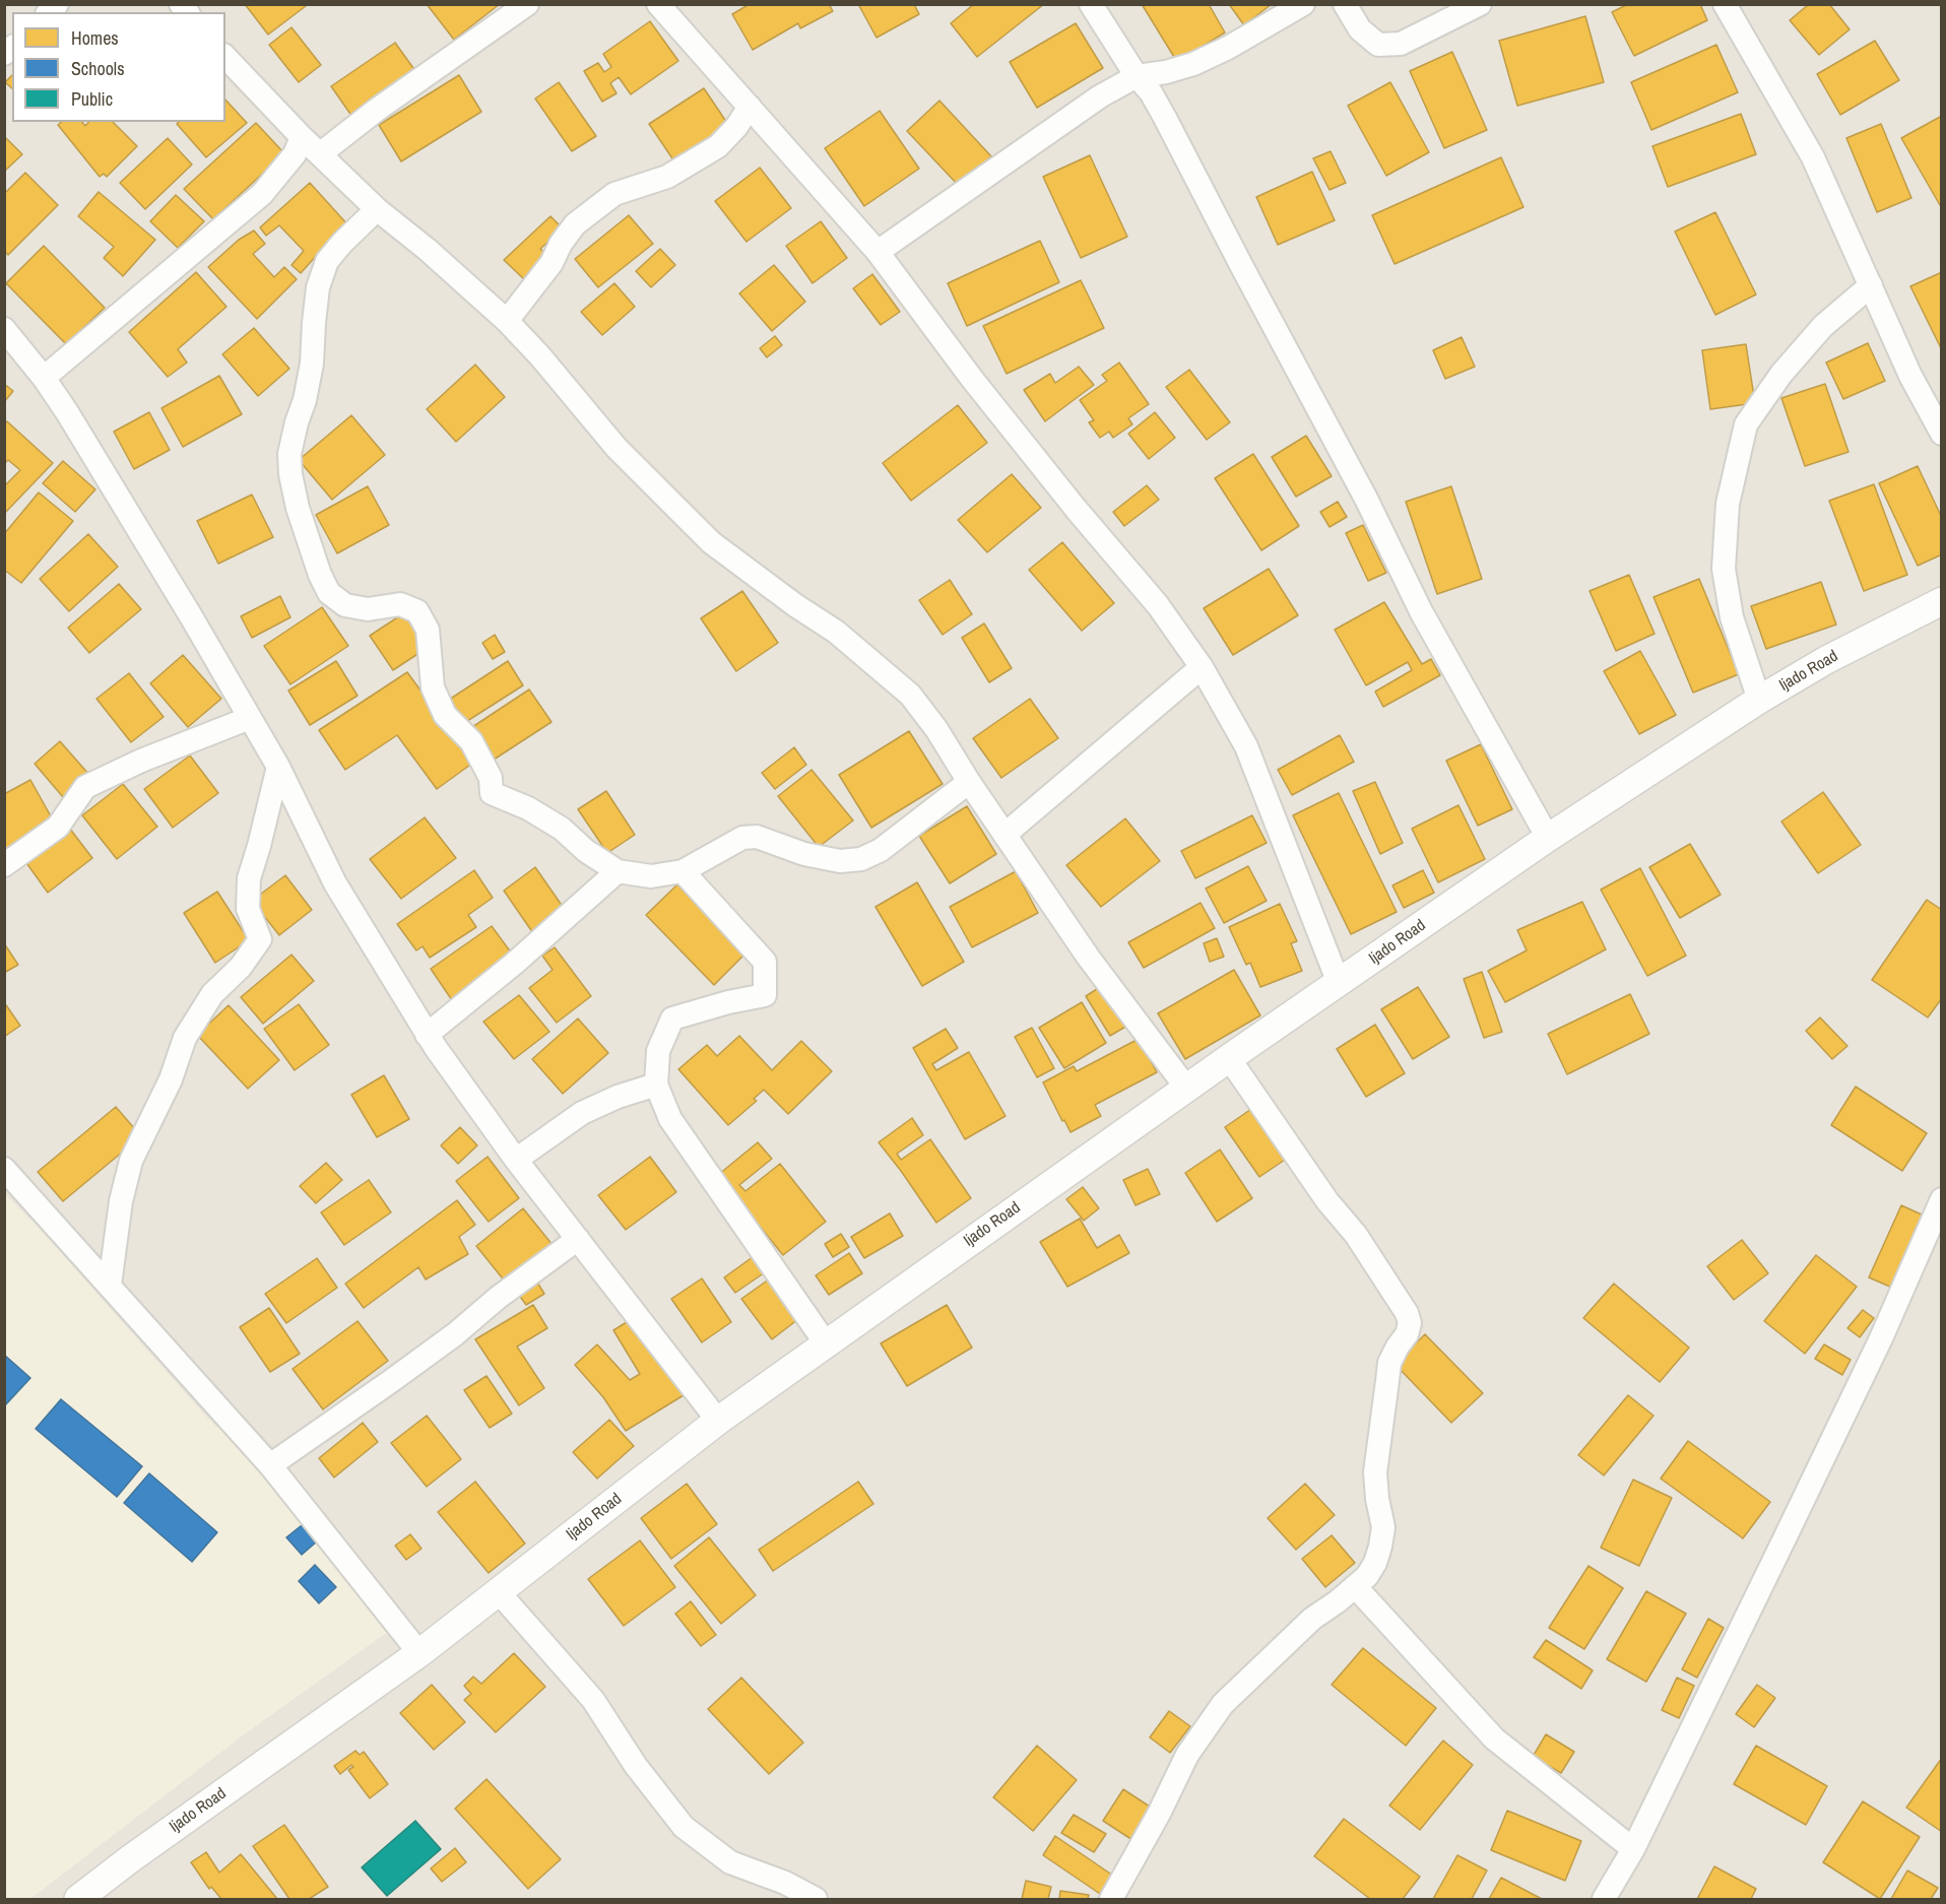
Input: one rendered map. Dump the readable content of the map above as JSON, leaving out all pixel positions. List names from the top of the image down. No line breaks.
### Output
{"streets":{"street":["Ijado Road"]},"legend":["Homes","Schools","Public"]}
